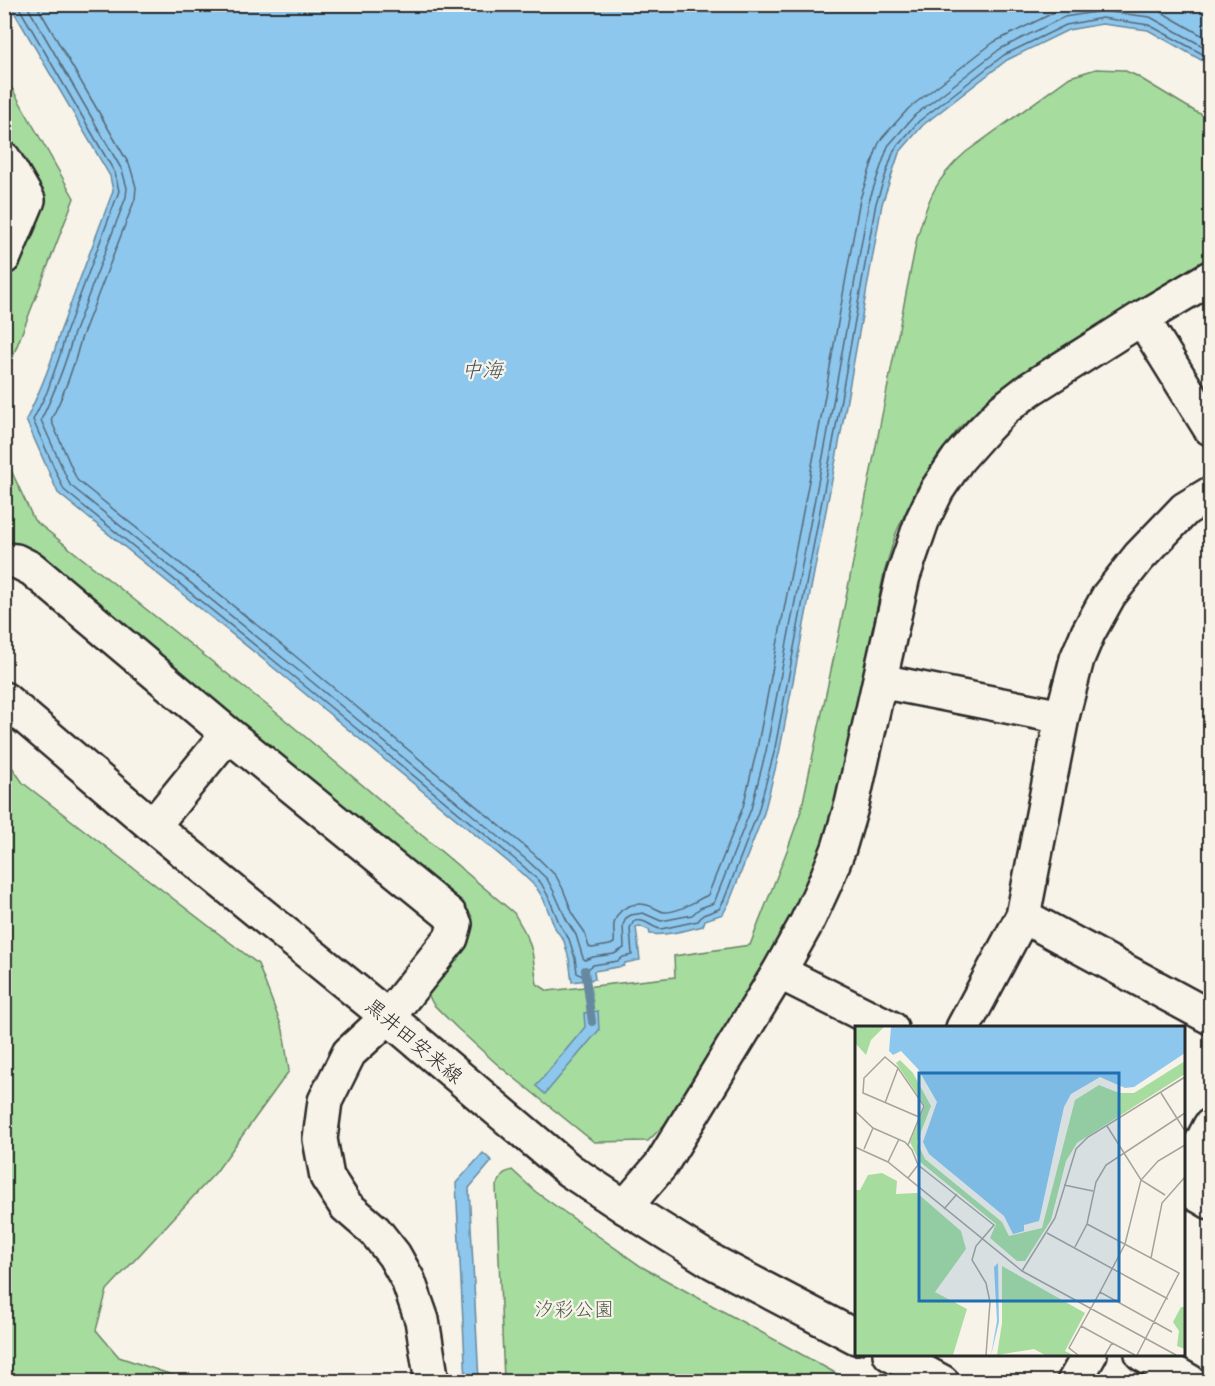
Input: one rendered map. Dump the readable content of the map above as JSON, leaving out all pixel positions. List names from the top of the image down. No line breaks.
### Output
{"streets":{"street":["黒井田安来線"]},"water":["中海"],"parks":["汐彩公園"]}
